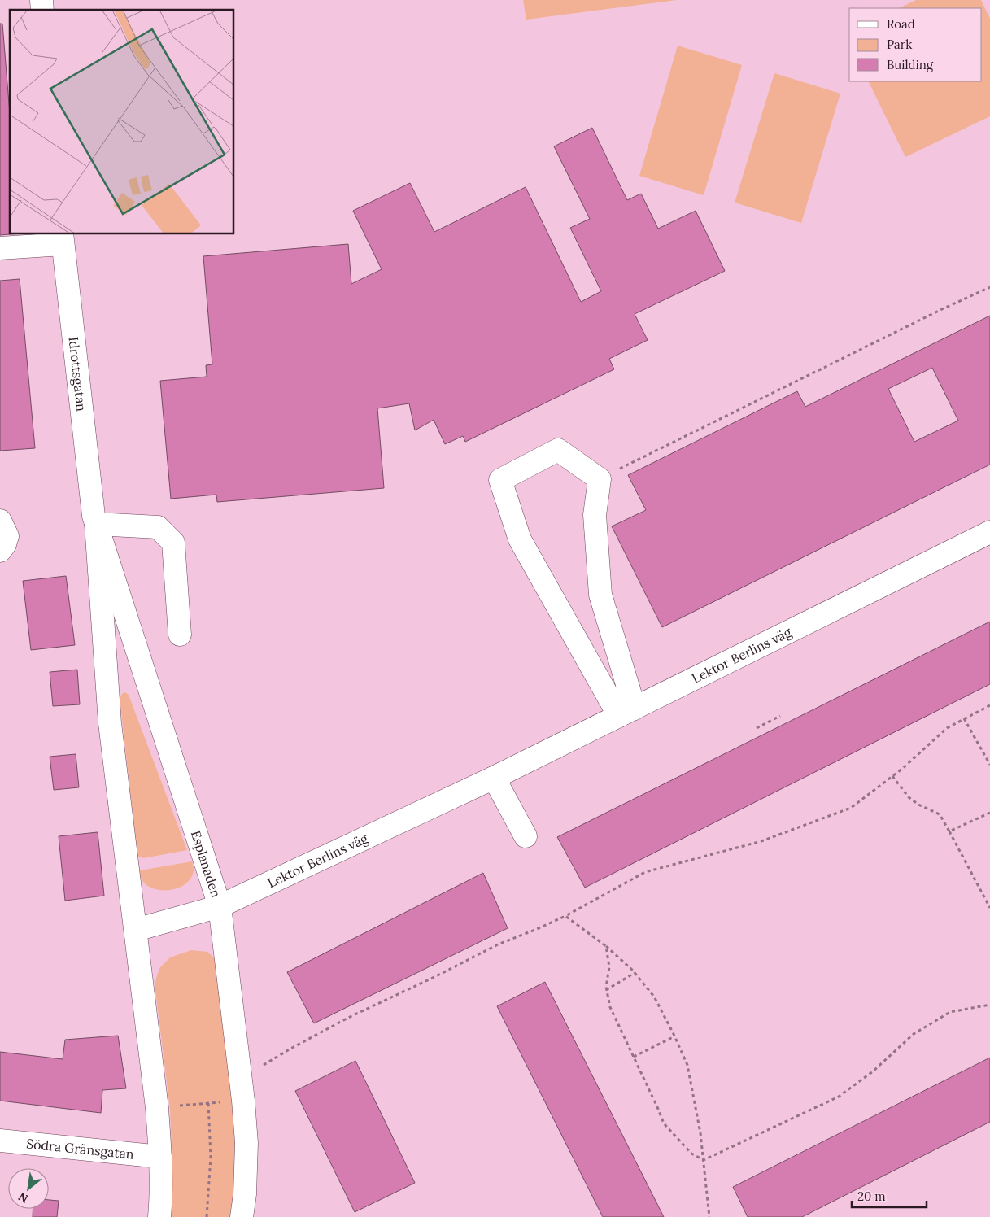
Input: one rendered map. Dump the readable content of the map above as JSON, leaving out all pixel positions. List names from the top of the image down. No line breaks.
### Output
{"streets":{"street":["Idrottsgatan","Lektor Berlins väg","Esplanaden","Södra Gränsgatan"]},"crossings":[["Idrottsgatan","Esplanaden"],["Lektor Berlins väg","Esplanaden"]],"legend":["Road","Park","Building"],"scale_bar":"20 m","north":"bottom left"}
